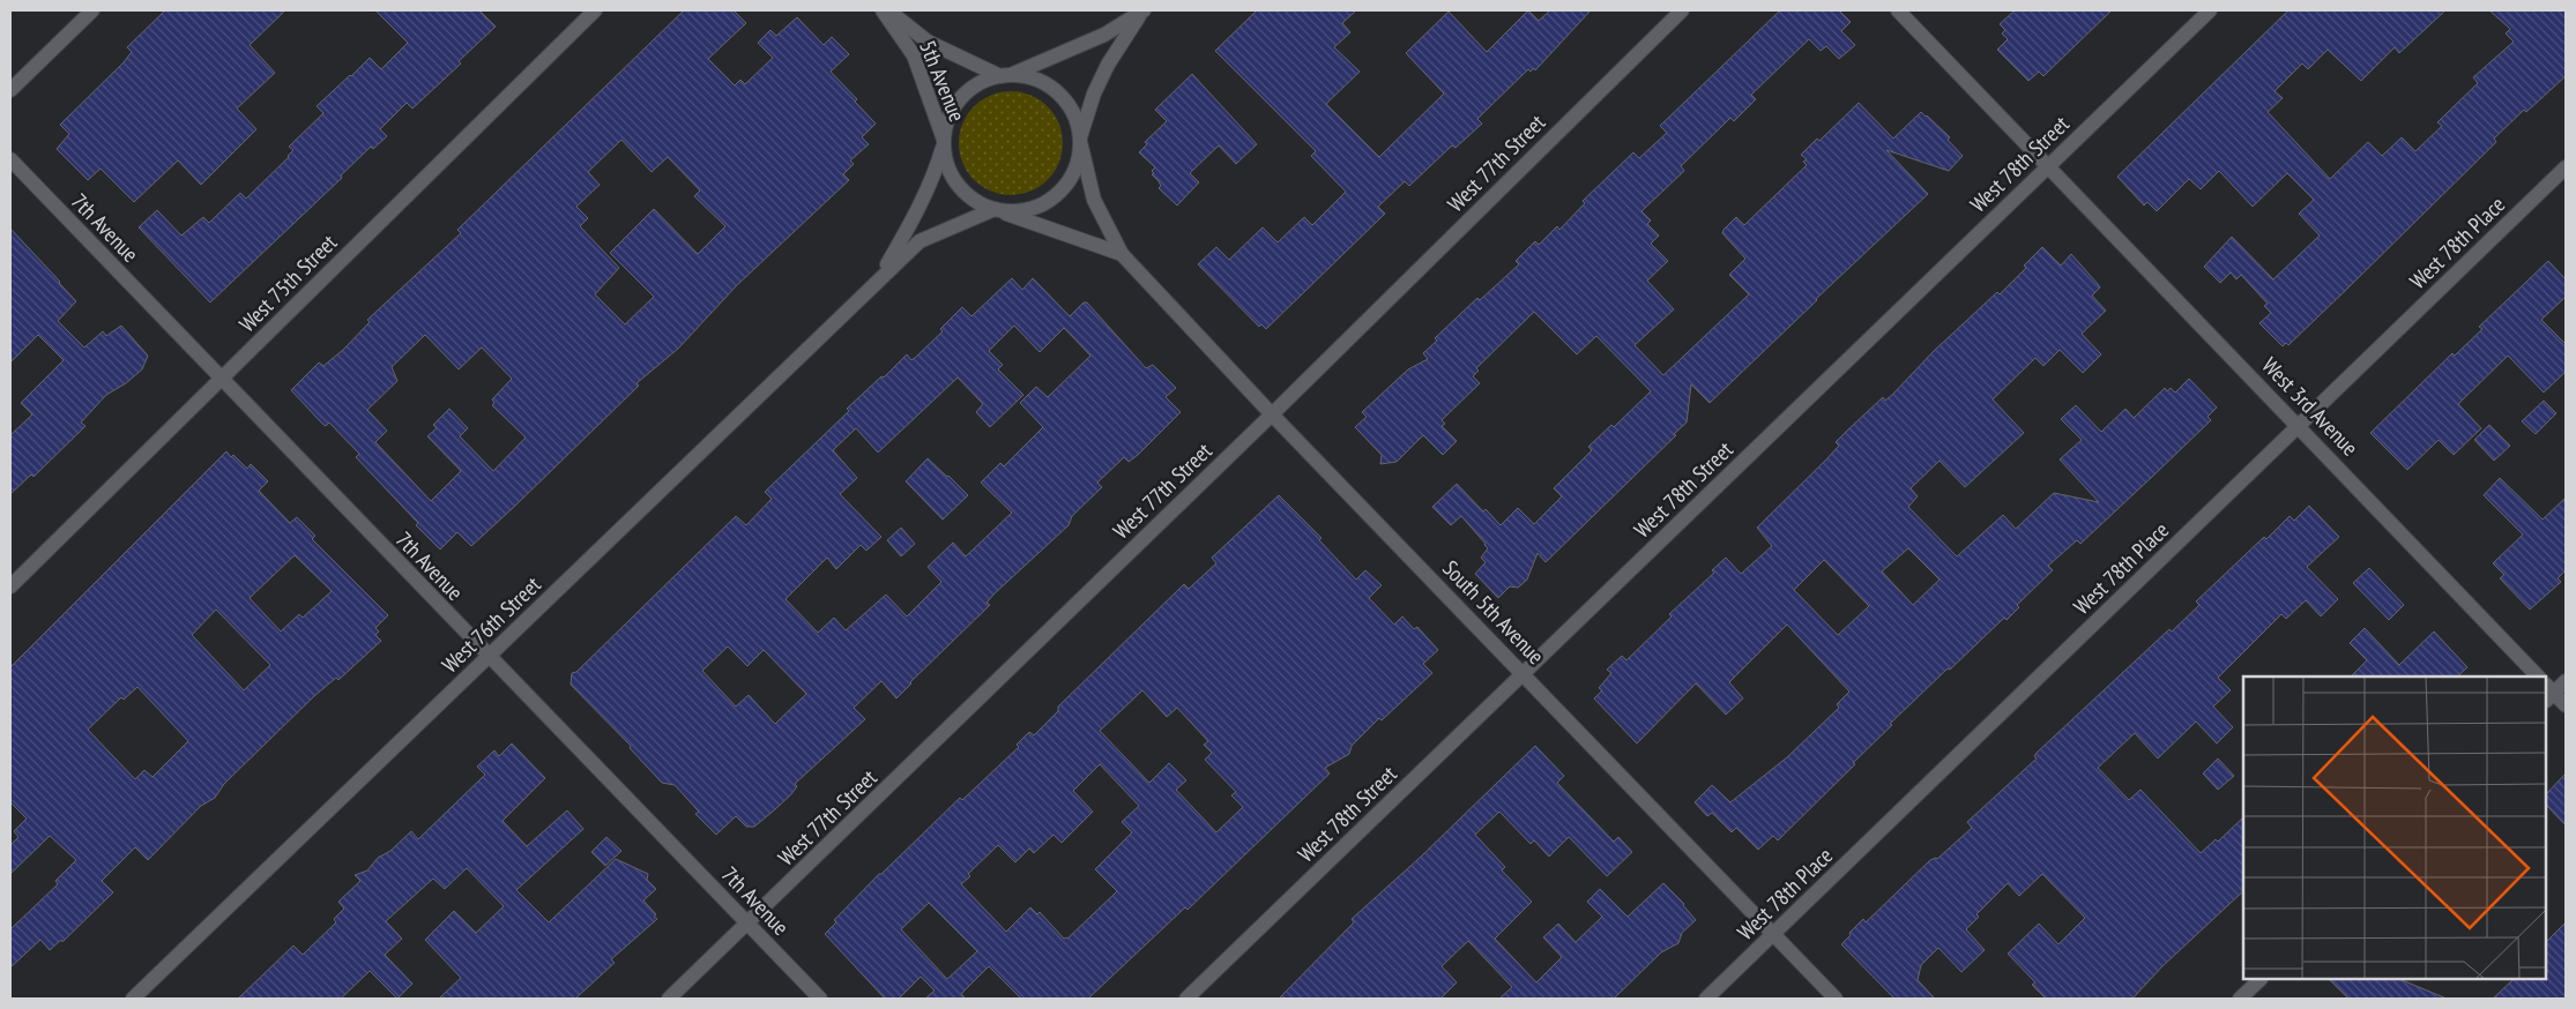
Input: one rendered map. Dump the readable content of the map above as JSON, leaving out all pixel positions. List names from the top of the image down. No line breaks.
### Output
{"streets":{"street":["5th Avenue","West 77th Street","West 78th Street","7th Avenue","West 78th Place","West 75th Street","West 3rd Avenue","South 5th Avenue","West 76th Street"]},"crossings":[["5th Avenue","South 5th Avenue"],["5th Avenue","West 76th Street"],["West 77th Street","7th Avenue"],["West 77th Street","South 5th Avenue"],["West 78th Street","West 3rd Avenue"],["West 78th Street","South 5th Avenue"],["7th Avenue","West 75th Street"],["7th Avenue","West 76th Street"],["West 78th Place","West 3rd Avenue"],["West 78th Place","South 5th Avenue"],["South 5th Avenue","West 76th Street"]]}
